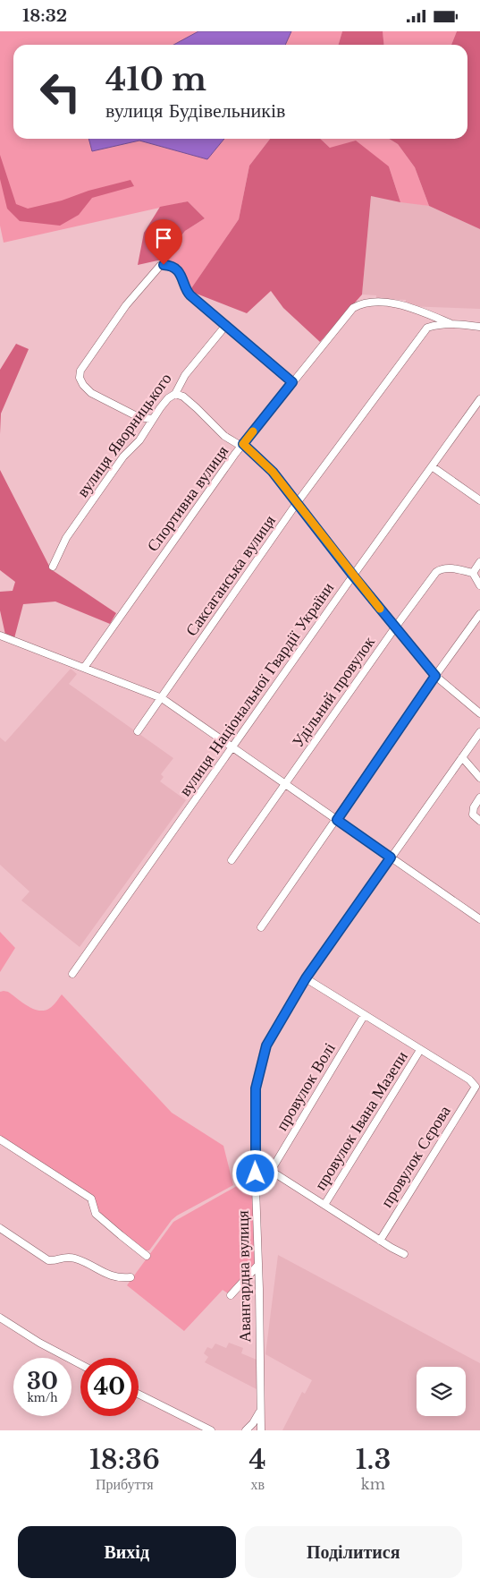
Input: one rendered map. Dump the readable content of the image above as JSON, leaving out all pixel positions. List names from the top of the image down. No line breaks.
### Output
{"streets":{"street":["вулиця Яворницького","Спортивна вулиця","Саксаганська вулиця","вулиця Національної Гвардії України","Удільний провулок","провулок Волі","провулок Івана Мазепи","провулок Сєрова","Авангардна вулиця"]},"crossings":[["Спортивна вулиця","Саксаганська вулиця"],["провулок Івана Мазепи","провулок Сєрова"]],"page":{"status":"18:32","turn":["410 m","вулиця Будівельників"],"speed":"30 km/h","limit":"40","eta":["18:36","Прибуття","4","хв","1.3","km"],"buttons":["Вихід","Поділитися"]}}
